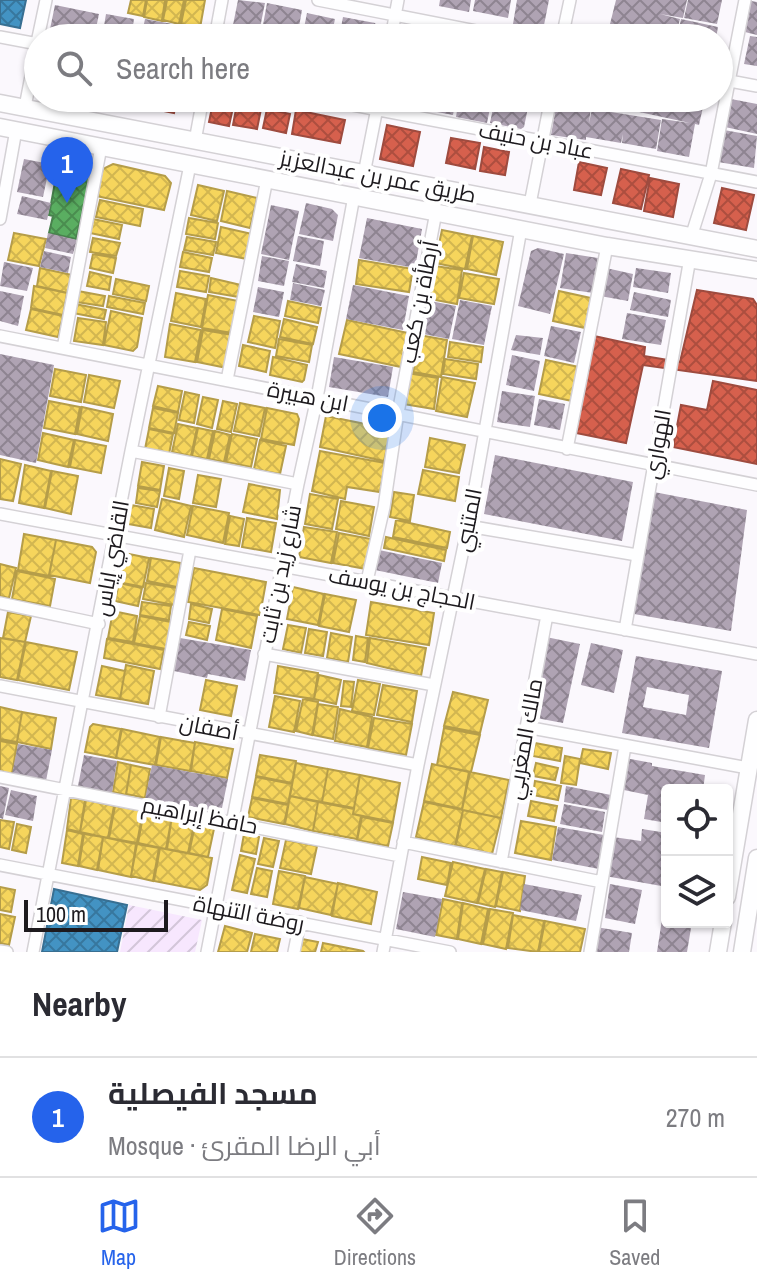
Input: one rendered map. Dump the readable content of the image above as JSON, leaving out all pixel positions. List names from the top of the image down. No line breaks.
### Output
{"streets":{"main road":["طريق عمر بن عبدالعزيز"],"street":["عباد بن حنيف","أرطأة بن كعب","ابن هبيرة","الهواري","المتنبي","القاضي إياس","شارع زيد بن ثابت","الحجاج بن يوسف","أصفان","مالك المغربي","حافظ إبراهيم","روضة التنهاة"]},"crossings":[["طريق عمر بن عبدالعزيز","أرطأة بن كعب"],["طريق عمر بن عبدالعزيز","الهواري"],["طريق عمر بن عبدالعزيز","المتنبي"],["طريق عمر بن عبدالعزيز","القاضي إياس"],["طريق عمر بن عبدالعزيز","شارع زيد بن ثابت"],["أرطأة بن كعب","ابن هبيرة"],["أرطأة بن كعب","الحجاج بن يوسف"],["ابن هبيرة","الهواري"],["ابن هبيرة","المتنبي"],["ابن هبيرة","القاضي إياس"],["ابن هبيرة","شارع زيد بن ثابت"],["الهواري","الحجاج بن يوسف"],["المتنبي","الحجاج بن يوسف"],["المتنبي","أصفان"],["المتنبي","حافظ إبراهيم"],["المتنبي","روضة التنهاة"],["القاضي إياس","الحجاج بن يوسف"],["القاضي إياس","أصفان"],["القاضي إياس","حافظ إبراهيم"],["القاضي إياس","روضة التنهاة"],["شارع زيد بن ثابت","الحجاج بن يوسف"],["شارع زيد بن ثابت","أصفان"],["شارع زيد بن ثابت","حافظ إبراهيم"],["شارع زيد بن ثابت","روضة التنهاة"],["الحجاج بن يوسف","مالك المغربي"]],"scale_bar":"100 m","page":{"search":"Search here","pins":"1","scale":"100 m","heading":"Nearby","list":[{"mark":"1","name":"مسجد الفيصلية","note":"Mosque · أبي الرضا المقرئ","value":"270 m"}],"nav":["Map","Directions","Saved"]}}
